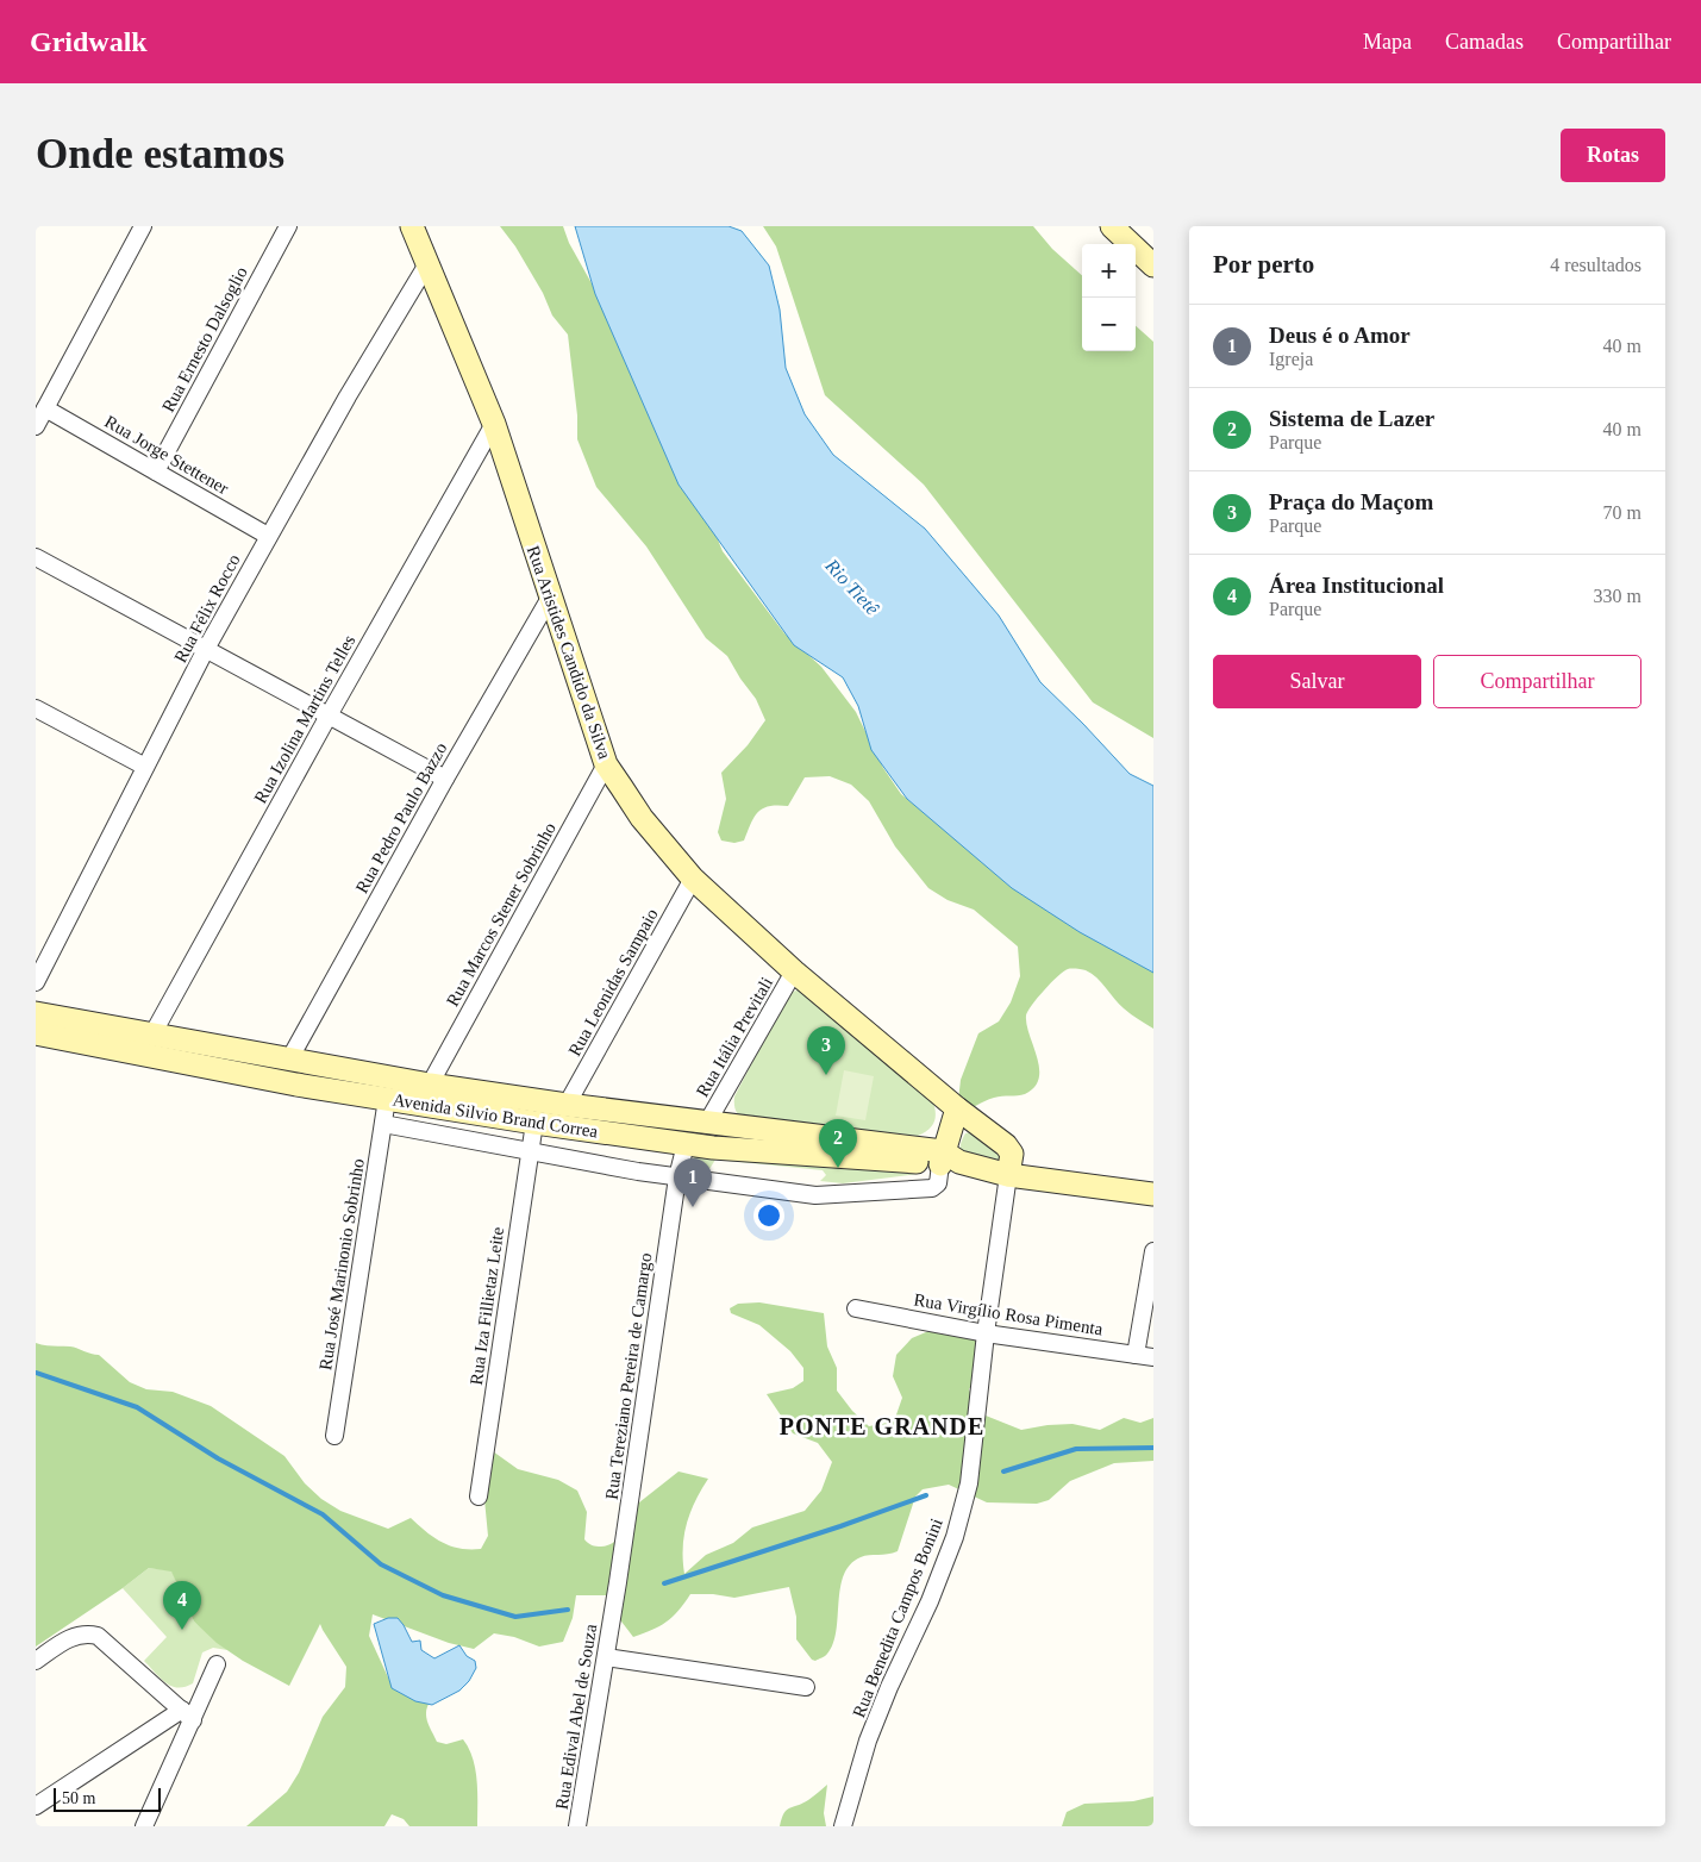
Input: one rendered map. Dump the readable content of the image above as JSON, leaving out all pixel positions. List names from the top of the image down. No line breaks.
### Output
{"streets":{"main road":["Rua Aristides Candido da Silva","Avenida Silvio Brand Correa"],"street":["Rua Ernesto Dalsoglio","Rua Jorge Stettener","Rua Félix Rocco","Rua Izolina Martins Telles","Rua Pedro Paulo Bazzo","Rua Marcos Stener Sobrinho","Rua Leonidas Sampaio","Rua Itália Previtali","Rua José Marinonio Sobrinho","Rua Iza Fillietaz Leite","Rua Virgílio Rosa Pimenta","Rua Tereziano Pereira de Camargo","Rua Benedita Campos Bonini","Rua Edival Abel de Souza"]},"crossings":[["Rua Ernesto Dalsoglio","Rua Jorge Stettener"],["Rua Jorge Stettener","Rua Félix Rocco"],["Rua Félix Rocco","Rua Aristides Candido da Silva"],["Rua Aristides Candido da Silva","Rua Izolina Martins Telles"],["Rua Aristides Candido da Silva","Rua Pedro Paulo Bazzo"],["Rua Aristides Candido da Silva","Rua Marcos Stener Sobrinho"],["Rua Aristides Candido da Silva","Rua Leonidas Sampaio"],["Rua Aristides Candido da Silva","Rua Itália Previtali"],["Rua Aristides Candido da Silva","Rua Benedita Campos Bonini"],["Rua Izolina Martins Telles","Avenida Silvio Brand Correa"],["Rua Pedro Paulo Bazzo","Avenida Silvio Brand Correa"],["Rua Marcos Stener Sobrinho","Avenida Silvio Brand Correa"],["Rua Leonidas Sampaio","Avenida Silvio Brand Correa"],["Rua Itália Previtali","Avenida Silvio Brand Correa"],["Avenida Silvio Brand Correa","Rua José Marinonio Sobrinho"],["Avenida Silvio Brand Correa","Rua Iza Fillietaz Leite"],["Avenida Silvio Brand Correa","Rua Tereziano Pereira de Camargo"],["Rua Virgílio Rosa Pimenta","Rua Benedita Campos Bonini"],["Rua Tereziano Pereira de Camargo","Rua Edival Abel de Souza"]],"districts":["PONTE GRANDE"],"water":["Rio Tietê"],"scale_bar":"50 m","page":{"header":"Gridwalk","nav":["Mapa","Camadas","Compartilhar"],"buttons":["Rotas",["Salvar","Compartilhar"]],"title":"Onde estamos","heading":["Por perto","4 resultados"],"map_buttons":["+","−"],"list":[{"mark":"1","name":"Deus é o Amor","note":"Igreja","value":"40 m"},{"mark":"2","name":"Sistema de Lazer","note":"Parque","value":"40 m"},{"mark":"3","name":"Praça do Maçom","note":"Parque","value":"70 m"},{"mark":"4","name":"Área Institucional","note":"Parque","value":"330 m"}],"pins":["3","2","1","4"],"scale":"50 m"}}
